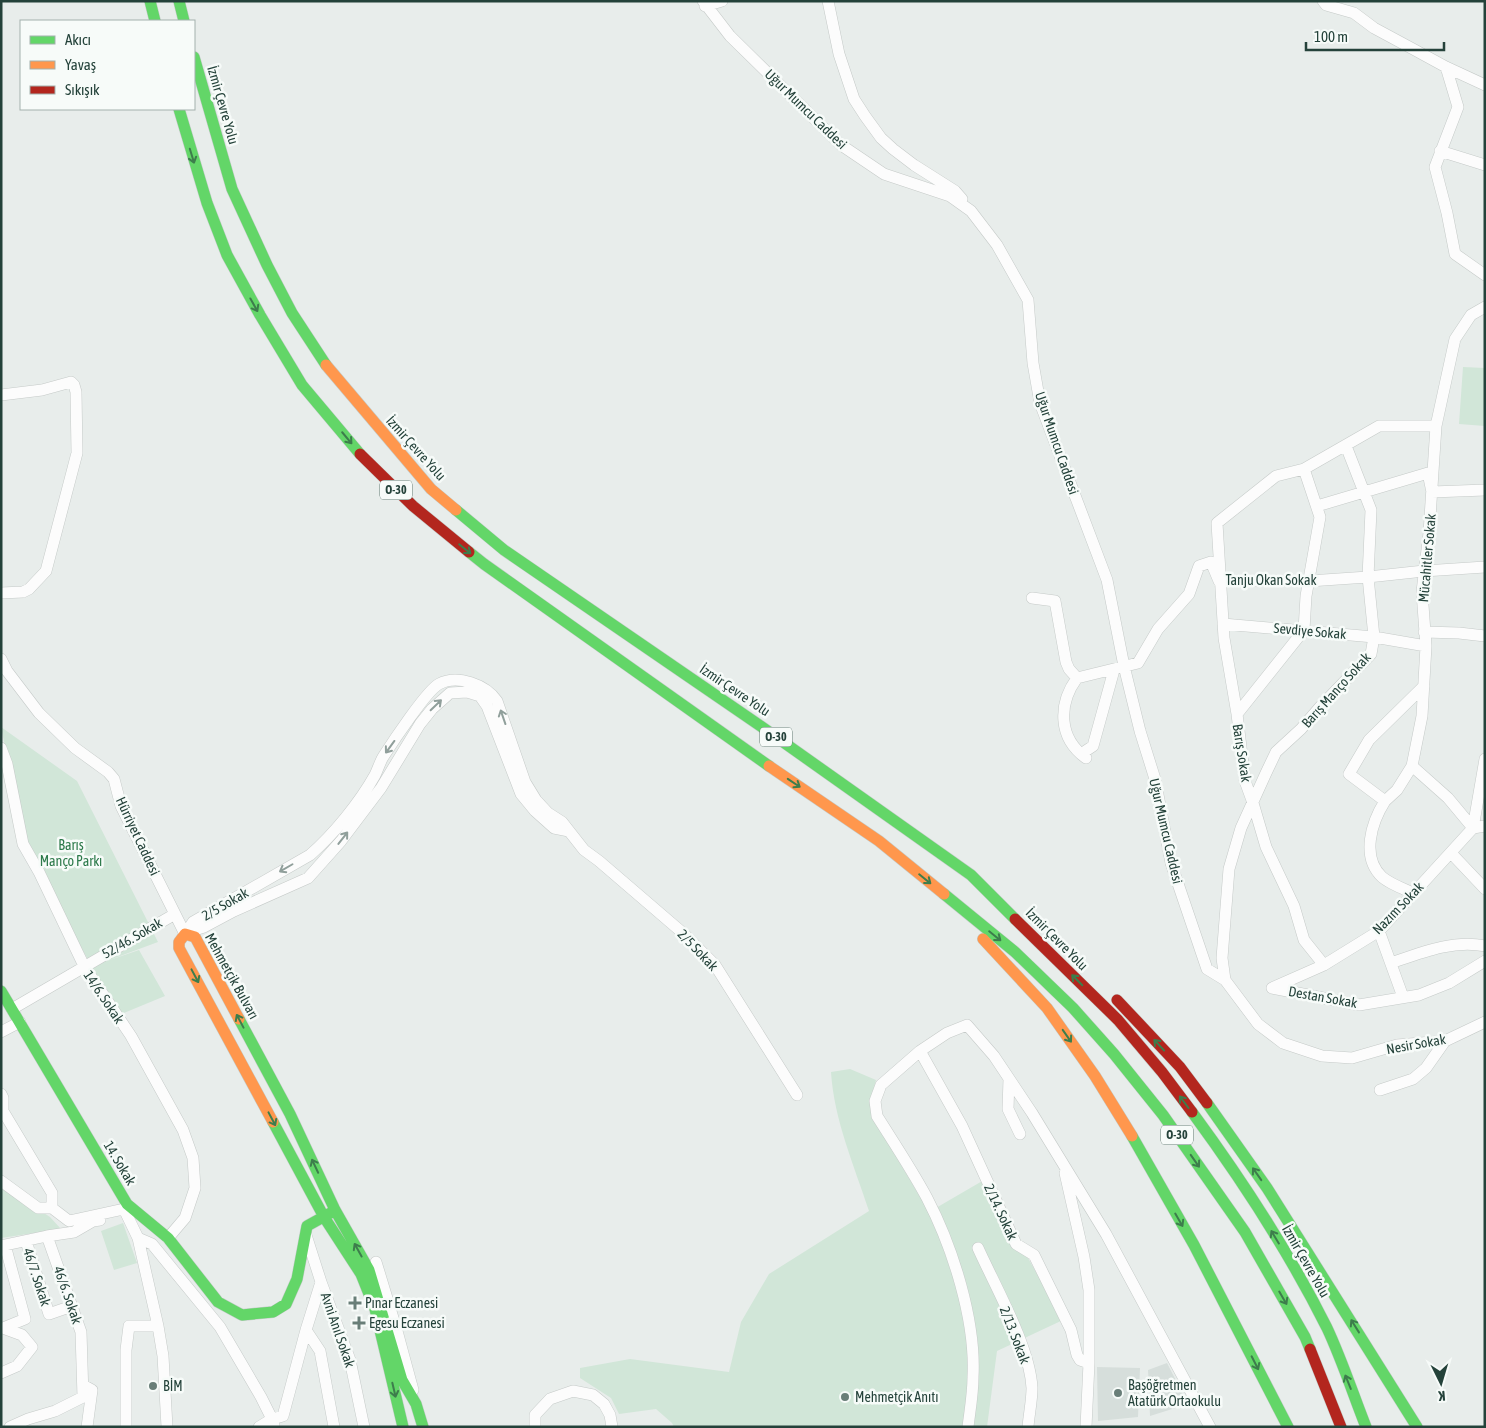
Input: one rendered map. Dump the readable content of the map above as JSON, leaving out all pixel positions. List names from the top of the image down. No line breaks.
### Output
{"streets":{"main road":["İzmir Çevre Yolu","O-30","Mehmetçik Bulvarı","14. Sokak"],"street":["Uğur Mumcu Caddesi","Mücahitler Sokak","Tanju Okan Sokak","Sevdiye Sokak","Barış Manço Sokak","Barış Sokak","Hürriyet Caddesi","2/5 Sokak","Nazım Sokak","52/46. Sokak","14/6. Sokak","Destan Sokak","Nesir Sokak","2/14. Sokak","46/7. Sokak","46/6. Sokak","Avni Anıl Sokak","2/13. Sokak"]},"crossings":[["Uğur Mumcu Caddesi","Tanju Okan Sokak"],["Uğur Mumcu Caddesi","Barış Manço Sokak"],["Uğur Mumcu Caddesi","Nesir Sokak"],["Mücahitler Sokak","Tanju Okan Sokak"],["Mücahitler Sokak","Sevdiye Sokak"],["Tanju Okan Sokak","Barış Manço Sokak"],["Tanju Okan Sokak","Barış Sokak"],["Sevdiye Sokak","Barış Manço Sokak"],["Sevdiye Sokak","Barış Sokak"],["Barış Manço Sokak","Barış Sokak"],["Barış Manço Sokak","Nesir Sokak"],["Barış Sokak","Nazım Sokak"],["Hürriyet Caddesi","2/5 Sokak"],["Hürriyet Caddesi","52/46. Sokak"],["Hürriyet Caddesi","Mehmetçik Bulvarı"],["2/5 Sokak","Mehmetçik Bulvarı"],["Nazım Sokak","Destan Sokak"],["52/46. Sokak","14/6. Sokak"],["52/46. Sokak","14. Sokak"],["46/7. Sokak","46/6. Sokak"]],"parks":["Barış Manço Parkı"],"places":{"health":["Pınar Eczanesi","Egesu Eczanesi"],"other":["BİM","Başöğretmen Atatürk Ortaokulu","Mehmetçik Anıtı"]},"legend":["Akıcı","Yavaş","Sıkışık"],"scale_bar":"100 m","north":"bottom"}
